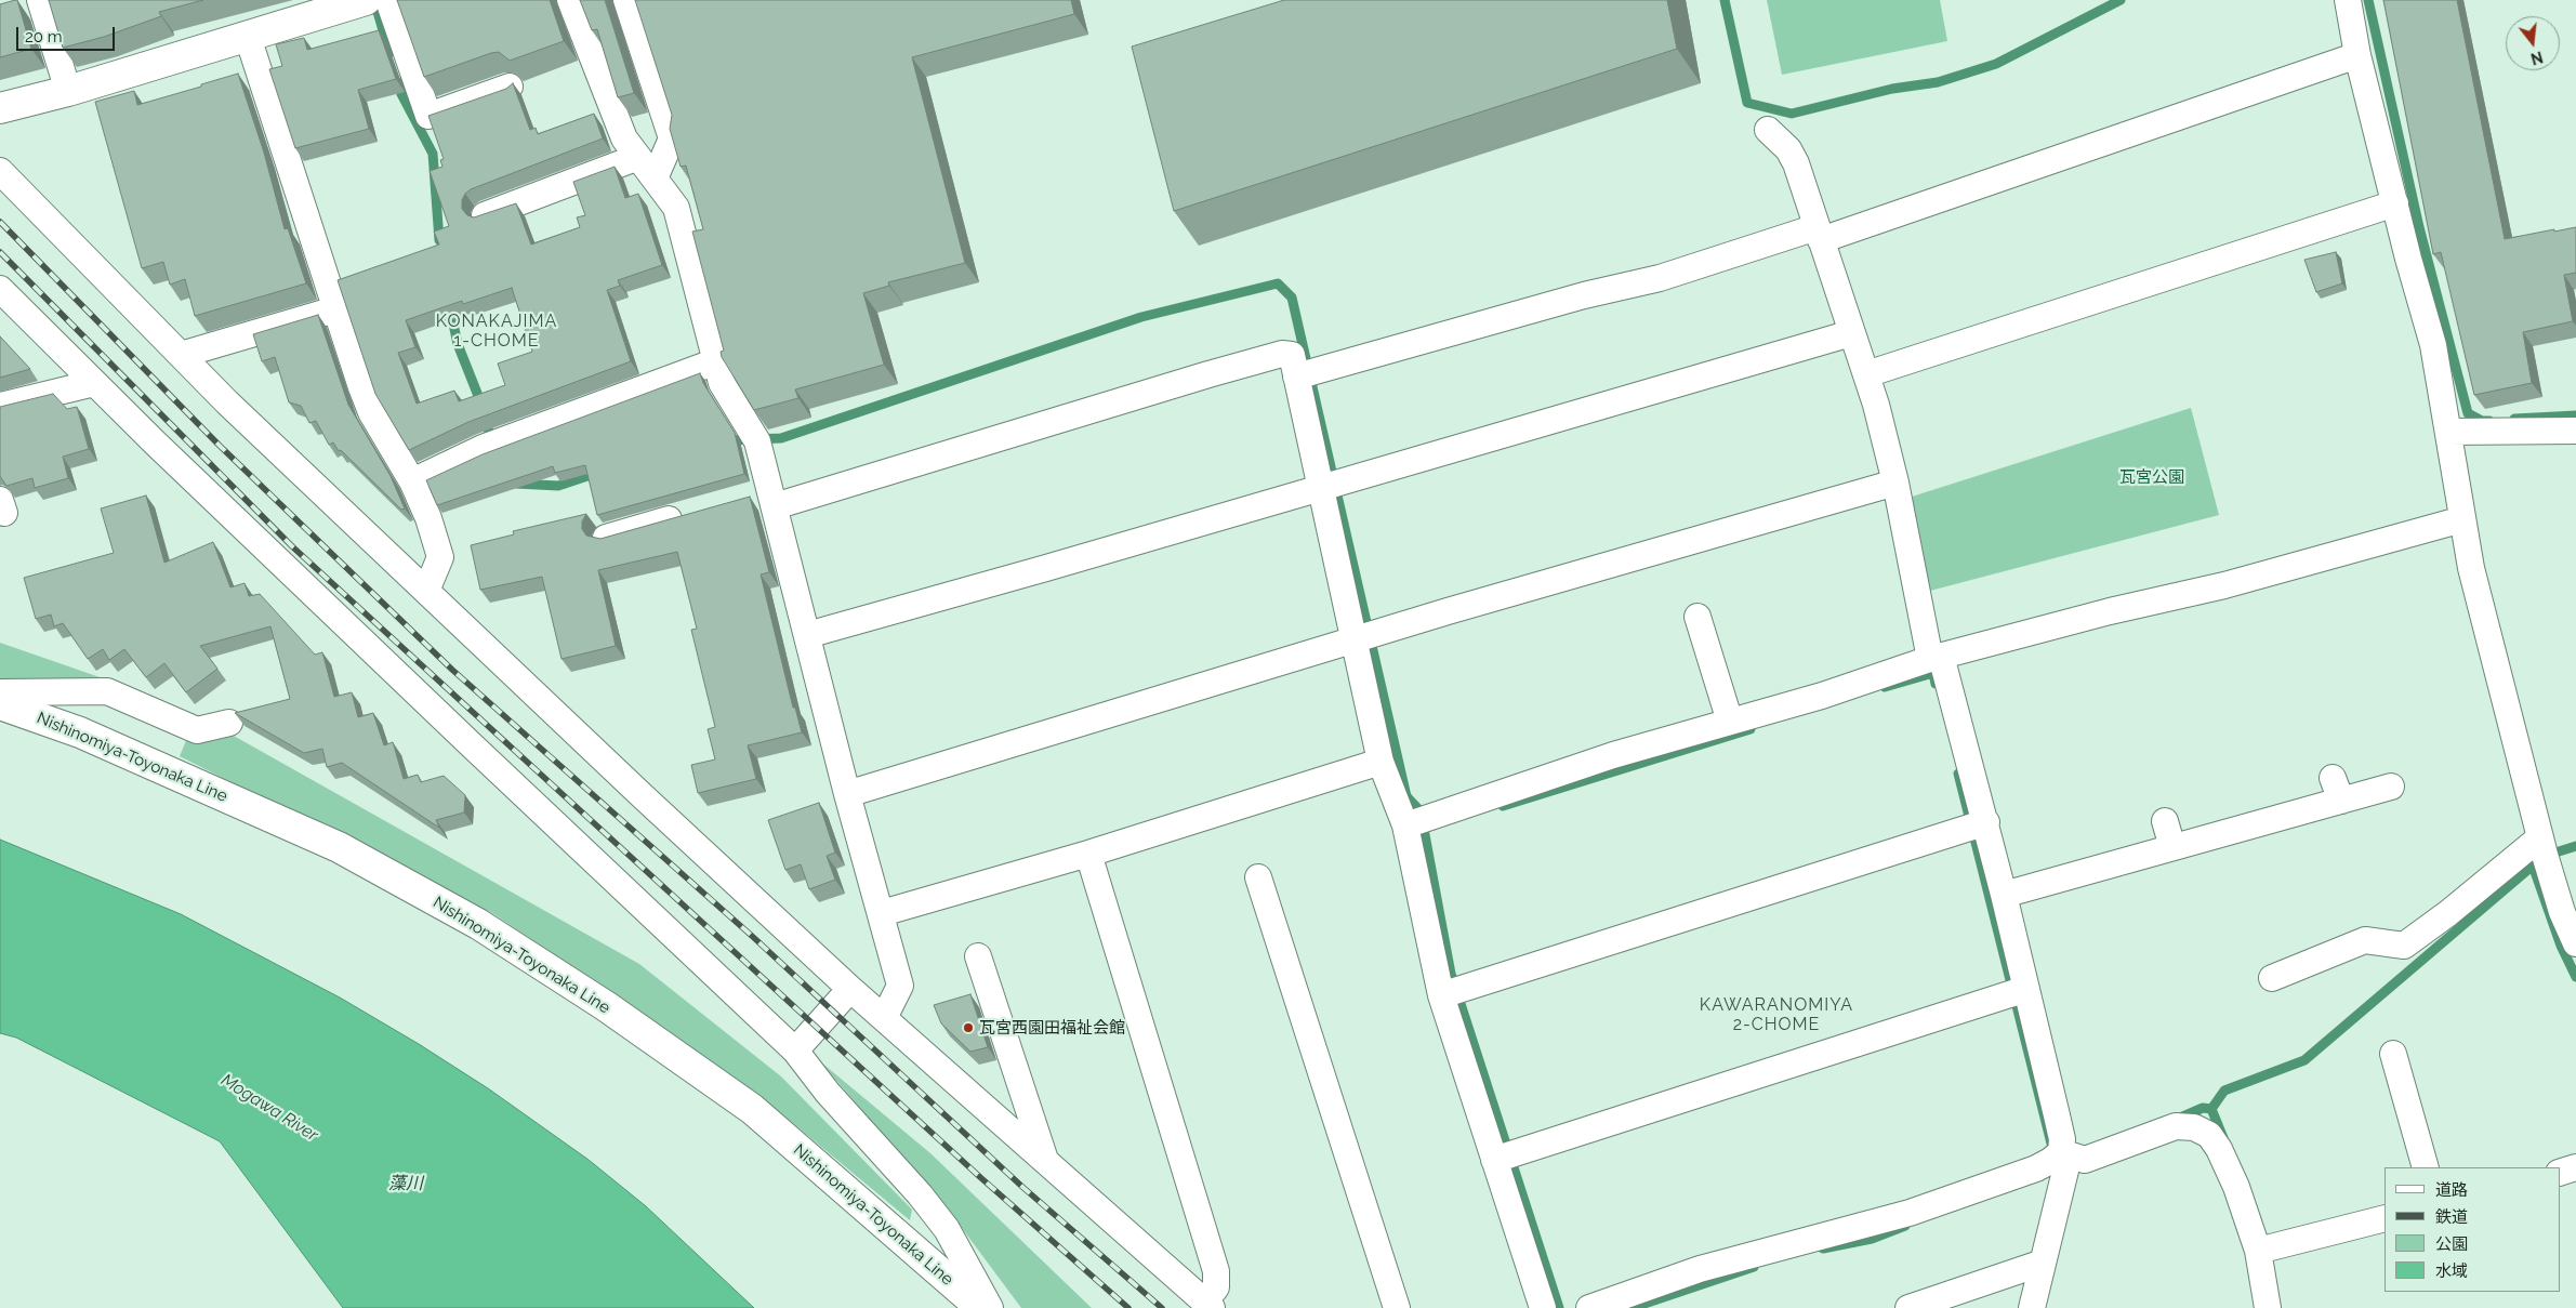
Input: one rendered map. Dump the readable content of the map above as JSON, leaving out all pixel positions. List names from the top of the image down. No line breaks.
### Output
{"streets":{"main road":["Nishinomiya-Toyonaka Line"]},"districts":["KONAKAJIMA 1-CHOME","KAWARANOMIYA 2-CHOME"],"water":["Mogawa River","藻川"],"parks":["瓦宮公園"],"places":["瓦宮西園田福祉会館"],"legend":["道路","鉄道","公園","水域"],"scale_bar":"20 m","north":"bottom"}
